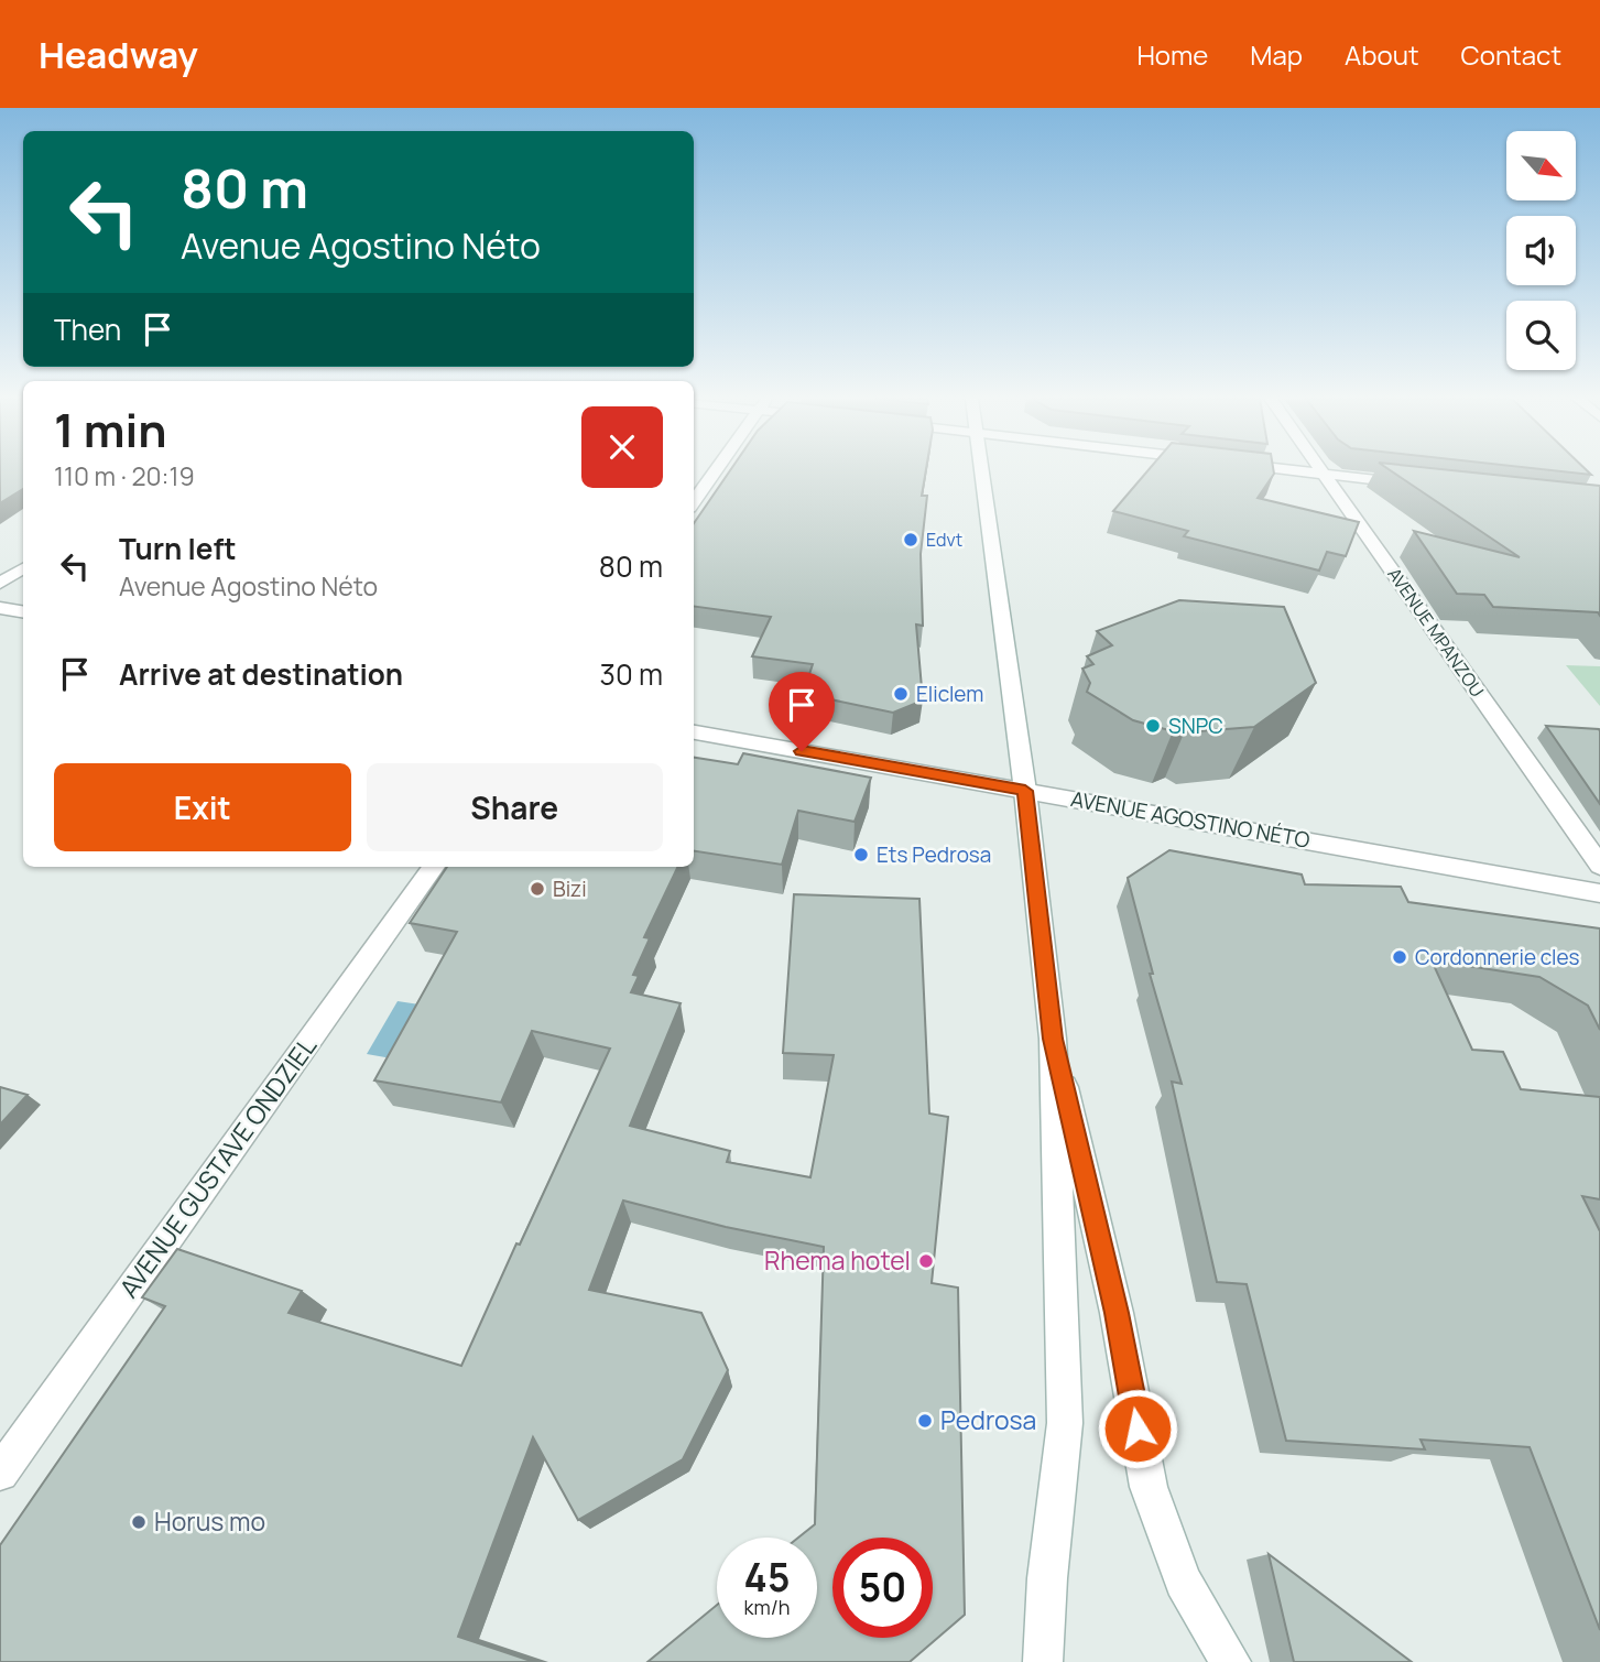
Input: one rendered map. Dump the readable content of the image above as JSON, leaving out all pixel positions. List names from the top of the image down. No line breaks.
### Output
{"streets":{"street":["AVENUE MPANZOU","AVENUE AGOSTINO NÉTO","AVENUE GUSTAVE ONDZIEL"]},"places":["Edvt","Eliclem","SNPC","Ets Pedrosa","Bizi","Cordonnerie cles","Rhema hotel","Pedrosa","Horus mo"],"north":"bottom right","page":{"header":"Headway","nav":["Home","Map","About","Contact"],"turn":["80 m","Avenue Agostino Néto"],"then":"Then","heading":["1 min","110 m · 20:19"],"list":[{"name":"Turn left","note":"Avenue Agostino Néto","value":"80 m"},{"name":"Arrive at destination","value":"30 m"}],"buttons":["Exit","Share"],"speed":"45 km/h","limit":"50"}}
